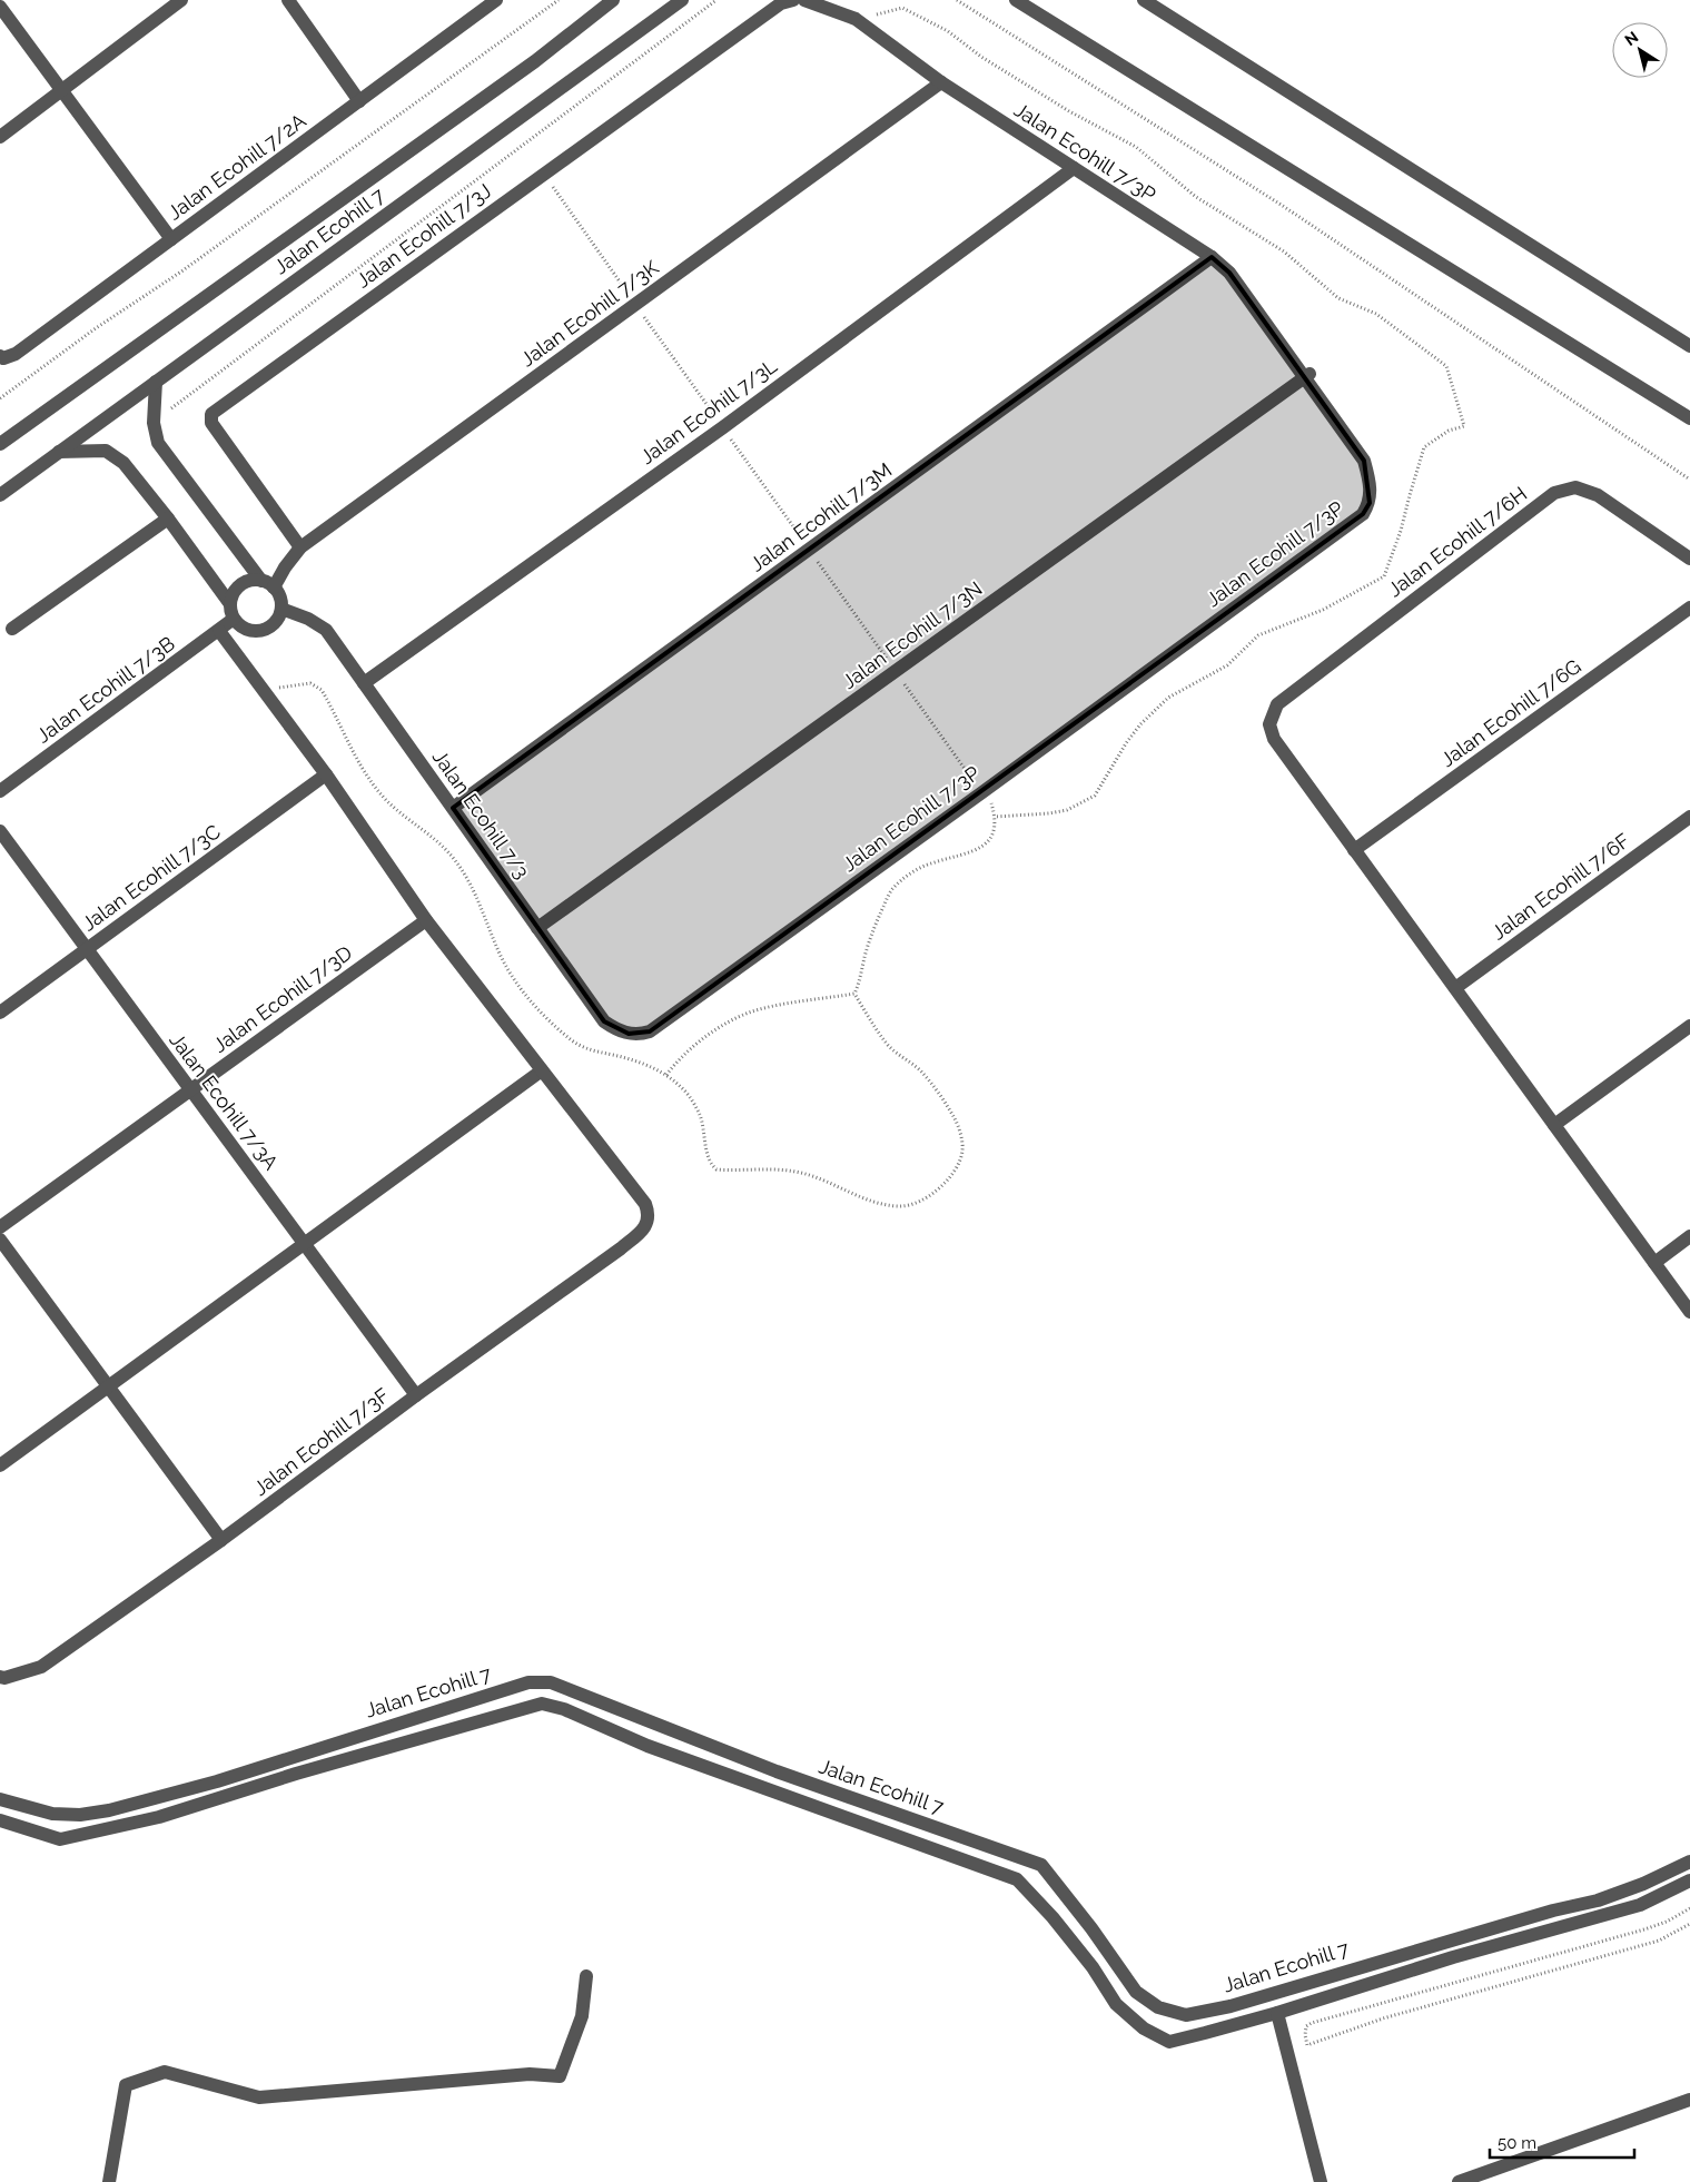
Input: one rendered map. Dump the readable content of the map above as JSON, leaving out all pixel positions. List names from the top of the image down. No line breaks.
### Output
{"streets":{"street":["Jalan Ecohill 7/3P","Jalan Ecohill 7/2A","Jalan Ecohill 7","Jalan Ecohill 7/3J","Jalan Ecohill 7/3K","Jalan Ecohill 7/3L","Jalan Ecohill 7/3M","Jalan Ecohill 7/6H","Jalan Ecohill 7/3N","Jalan Ecohill 7/3B","Jalan Ecohill 7/6G","Jalan Ecohill 7/3","Jalan Ecohill 7/3C","Jalan Ecohill 7/6F","Jalan Ecohill 7/3D","Jalan Ecohill 7/3A","Jalan Ecohill 7/3F"]},"crossings":[["Jalan Ecohill 7/3P","Jalan Ecohill 7/3K"],["Jalan Ecohill 7/3P","Jalan Ecohill 7/3L"],["Jalan Ecohill 7/3P","Jalan Ecohill 7/3M"],["Jalan Ecohill 7/3P","Jalan Ecohill 7/3N"],["Jalan Ecohill 7/3P","Jalan Ecohill 7/3"],["Jalan Ecohill 7/3J","Jalan Ecohill 7/3K"],["Jalan Ecohill 7/3K","Jalan Ecohill 7/3B"],["Jalan Ecohill 7/3K","Jalan Ecohill 7/3"],["Jalan Ecohill 7/3L","Jalan Ecohill 7/3"],["Jalan Ecohill 7/3M","Jalan Ecohill 7/3"],["Jalan Ecohill 7/6H","Jalan Ecohill 7/6G"],["Jalan Ecohill 7/3N","Jalan Ecohill 7/3"],["Jalan Ecohill 7/3B","Jalan Ecohill 7/3"],["Jalan Ecohill 7/3C","Jalan Ecohill 7/3A"],["Jalan Ecohill 7/3D","Jalan Ecohill 7/3A"],["Jalan Ecohill 7/3A","Jalan Ecohill 7/3F"]],"scale_bar":"50 m","north":"top left"}
